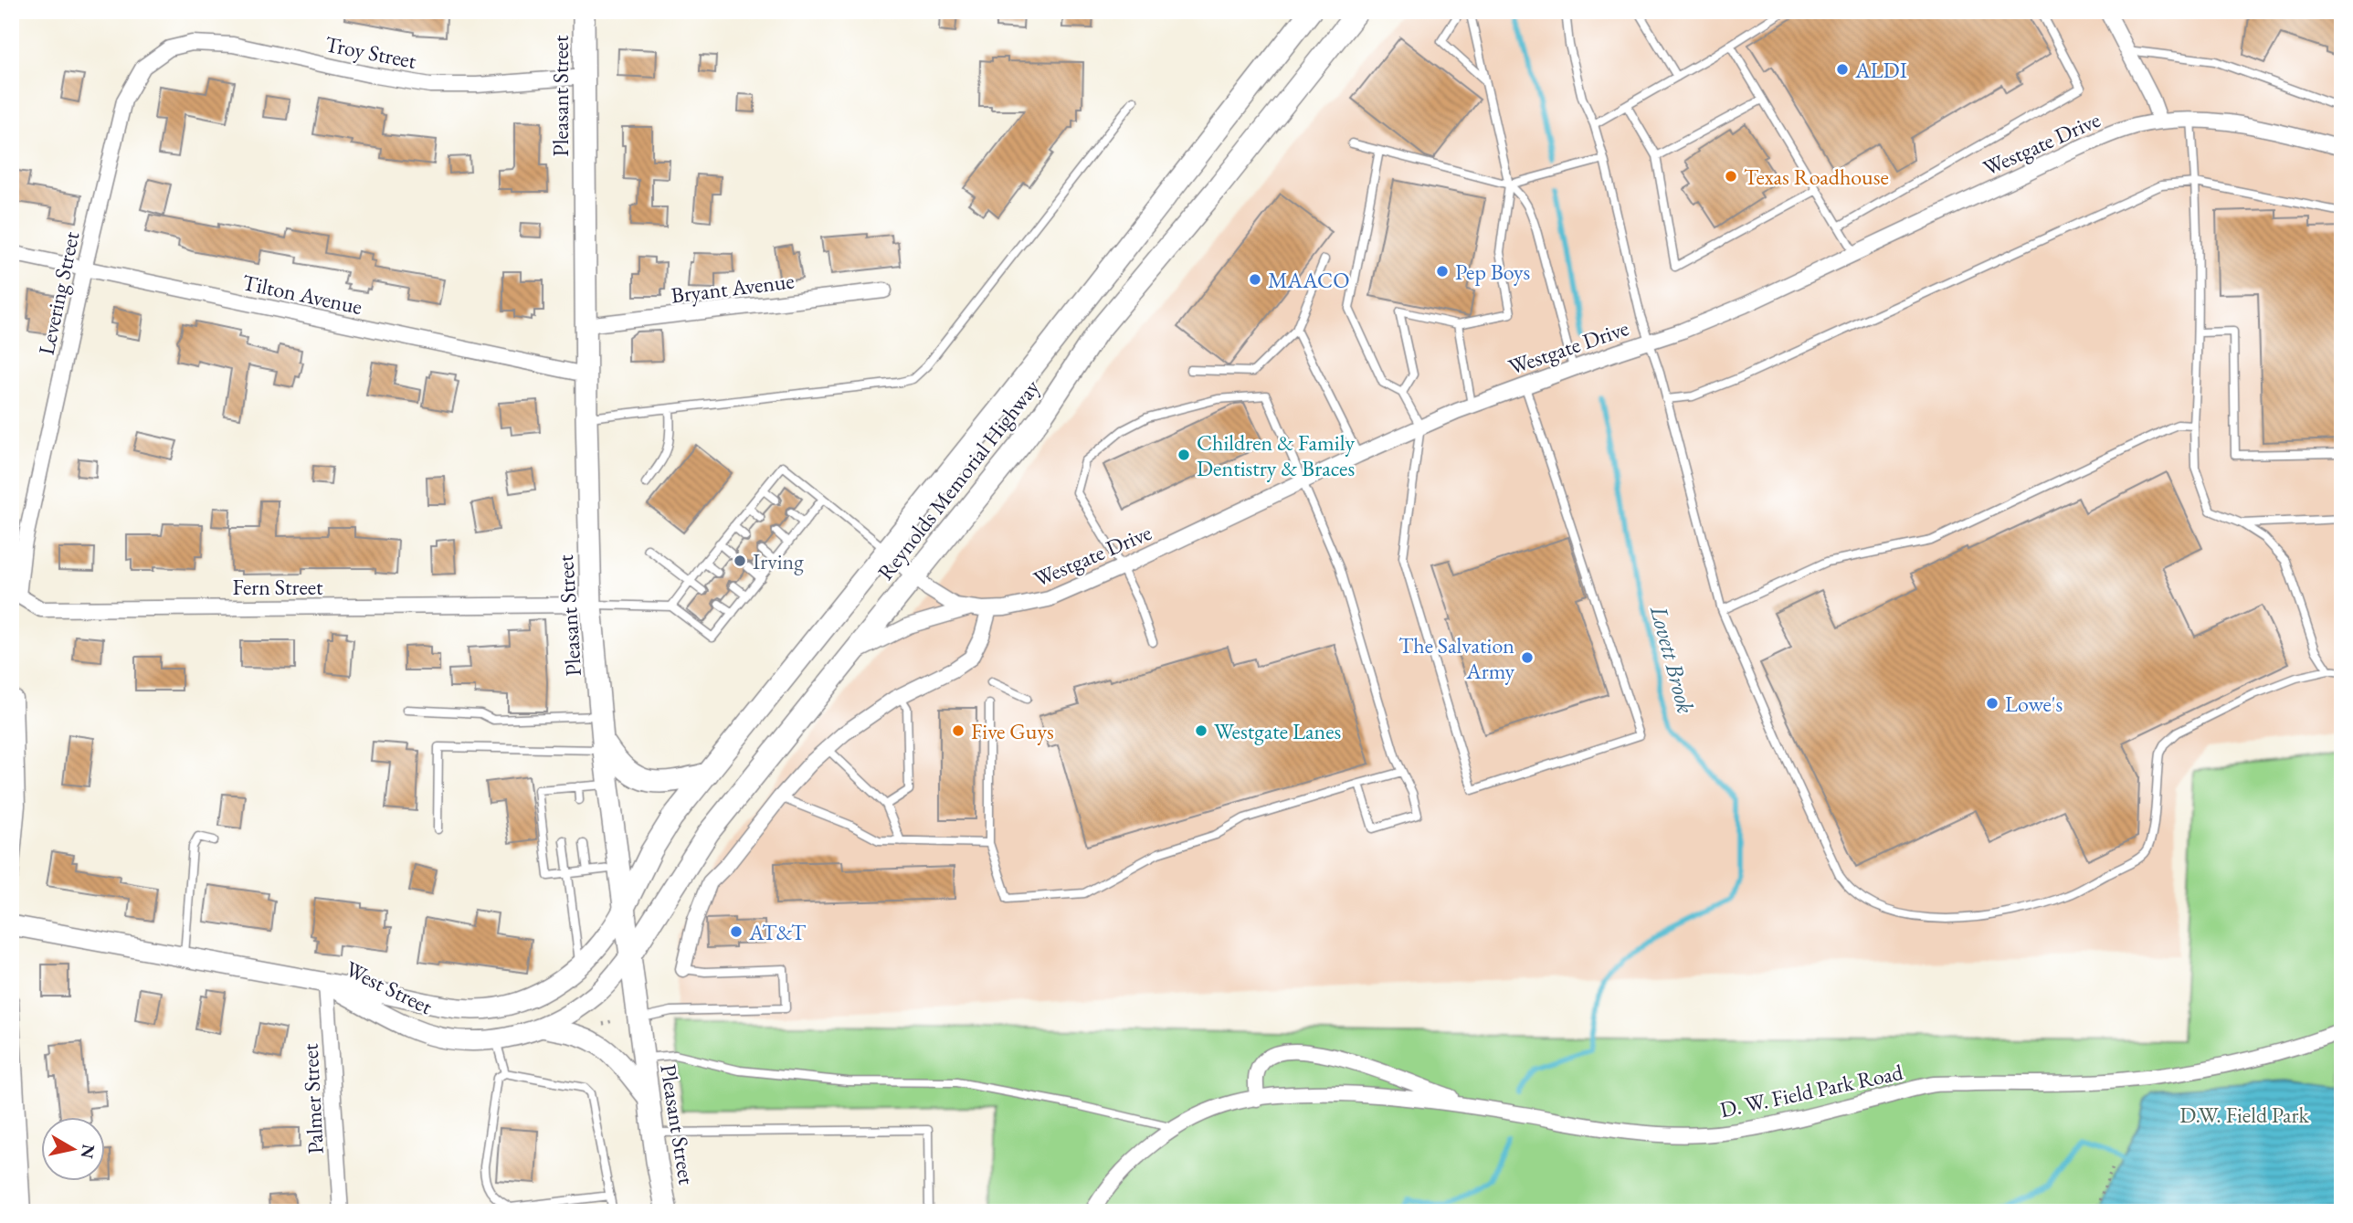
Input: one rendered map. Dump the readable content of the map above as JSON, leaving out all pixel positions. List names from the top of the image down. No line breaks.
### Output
{"streets":{"main road":["Pleasant Street","Reynolds Memorial Highway"],"street":["Troy Street","Westgate Drive","Bryant Avenue","Levering Street","Tilton Avenue","Fern Street","West Street","D. W. Field Park Road","Palmer Street"]},"crossings":[["Troy Street","Pleasant Street"],["Troy Street","Levering Street"],["Pleasant Street","Bryant Avenue"],["Pleasant Street","Tilton Avenue"],["Pleasant Street","Reynolds Memorial Highway"],["Pleasant Street","Fern Street"],["Pleasant Street","West Street"],["Westgate Drive","Reynolds Memorial Highway"],["Levering Street","Tilton Avenue"],["Levering Street","Fern Street"],["Reynolds Memorial Highway","West Street"],["West Street","Palmer Street"]],"water":["Lovett Brook"],"parks":["D.W. Field Park"],"places":["ALDI","Texas Roadhouse","Pep Boys","MAACO","Children & Family Dentistry & Braces","Irving","The Salvation Army","Lowe's","Five Guys","Westgate Lanes","AT&T"],"north":"right"}
